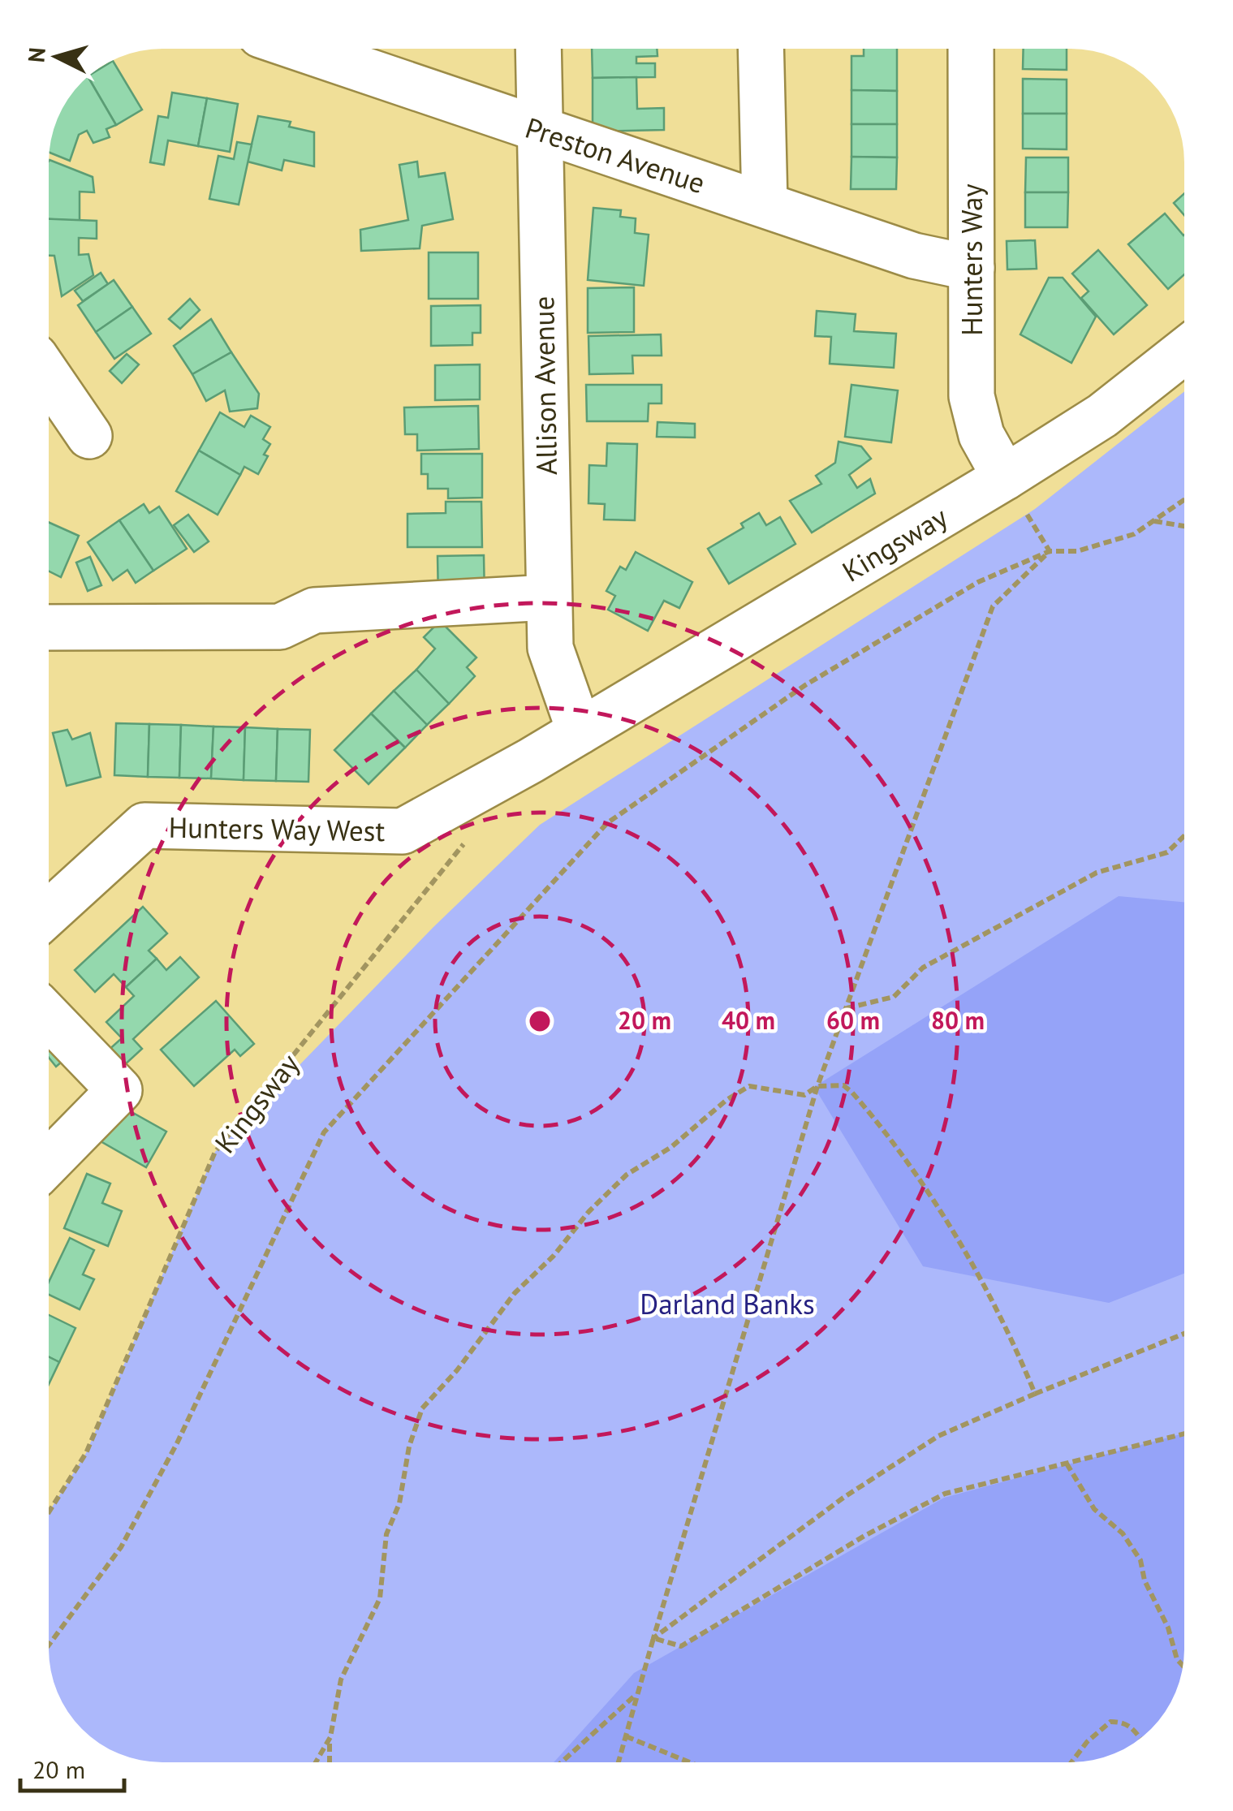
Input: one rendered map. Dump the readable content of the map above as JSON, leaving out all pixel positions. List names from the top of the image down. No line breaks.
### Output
{"streets":{"street":["Preston Avenue","Hunters Way","Allison Avenue","Kingsway","Hunters Way West"]},"crossings":[["Preston Avenue","Hunters Way"],["Preston Avenue","Allison Avenue"],["Hunters Way","Kingsway"],["Allison Avenue","Kingsway"],["Allison Avenue","Hunters Way West"],["Kingsway","Hunters Way West"]],"parks":["Darland Banks"],"scale_bar":"20 m","north":"left","rings":["20 m","40 m","60 m","80 m"]}
